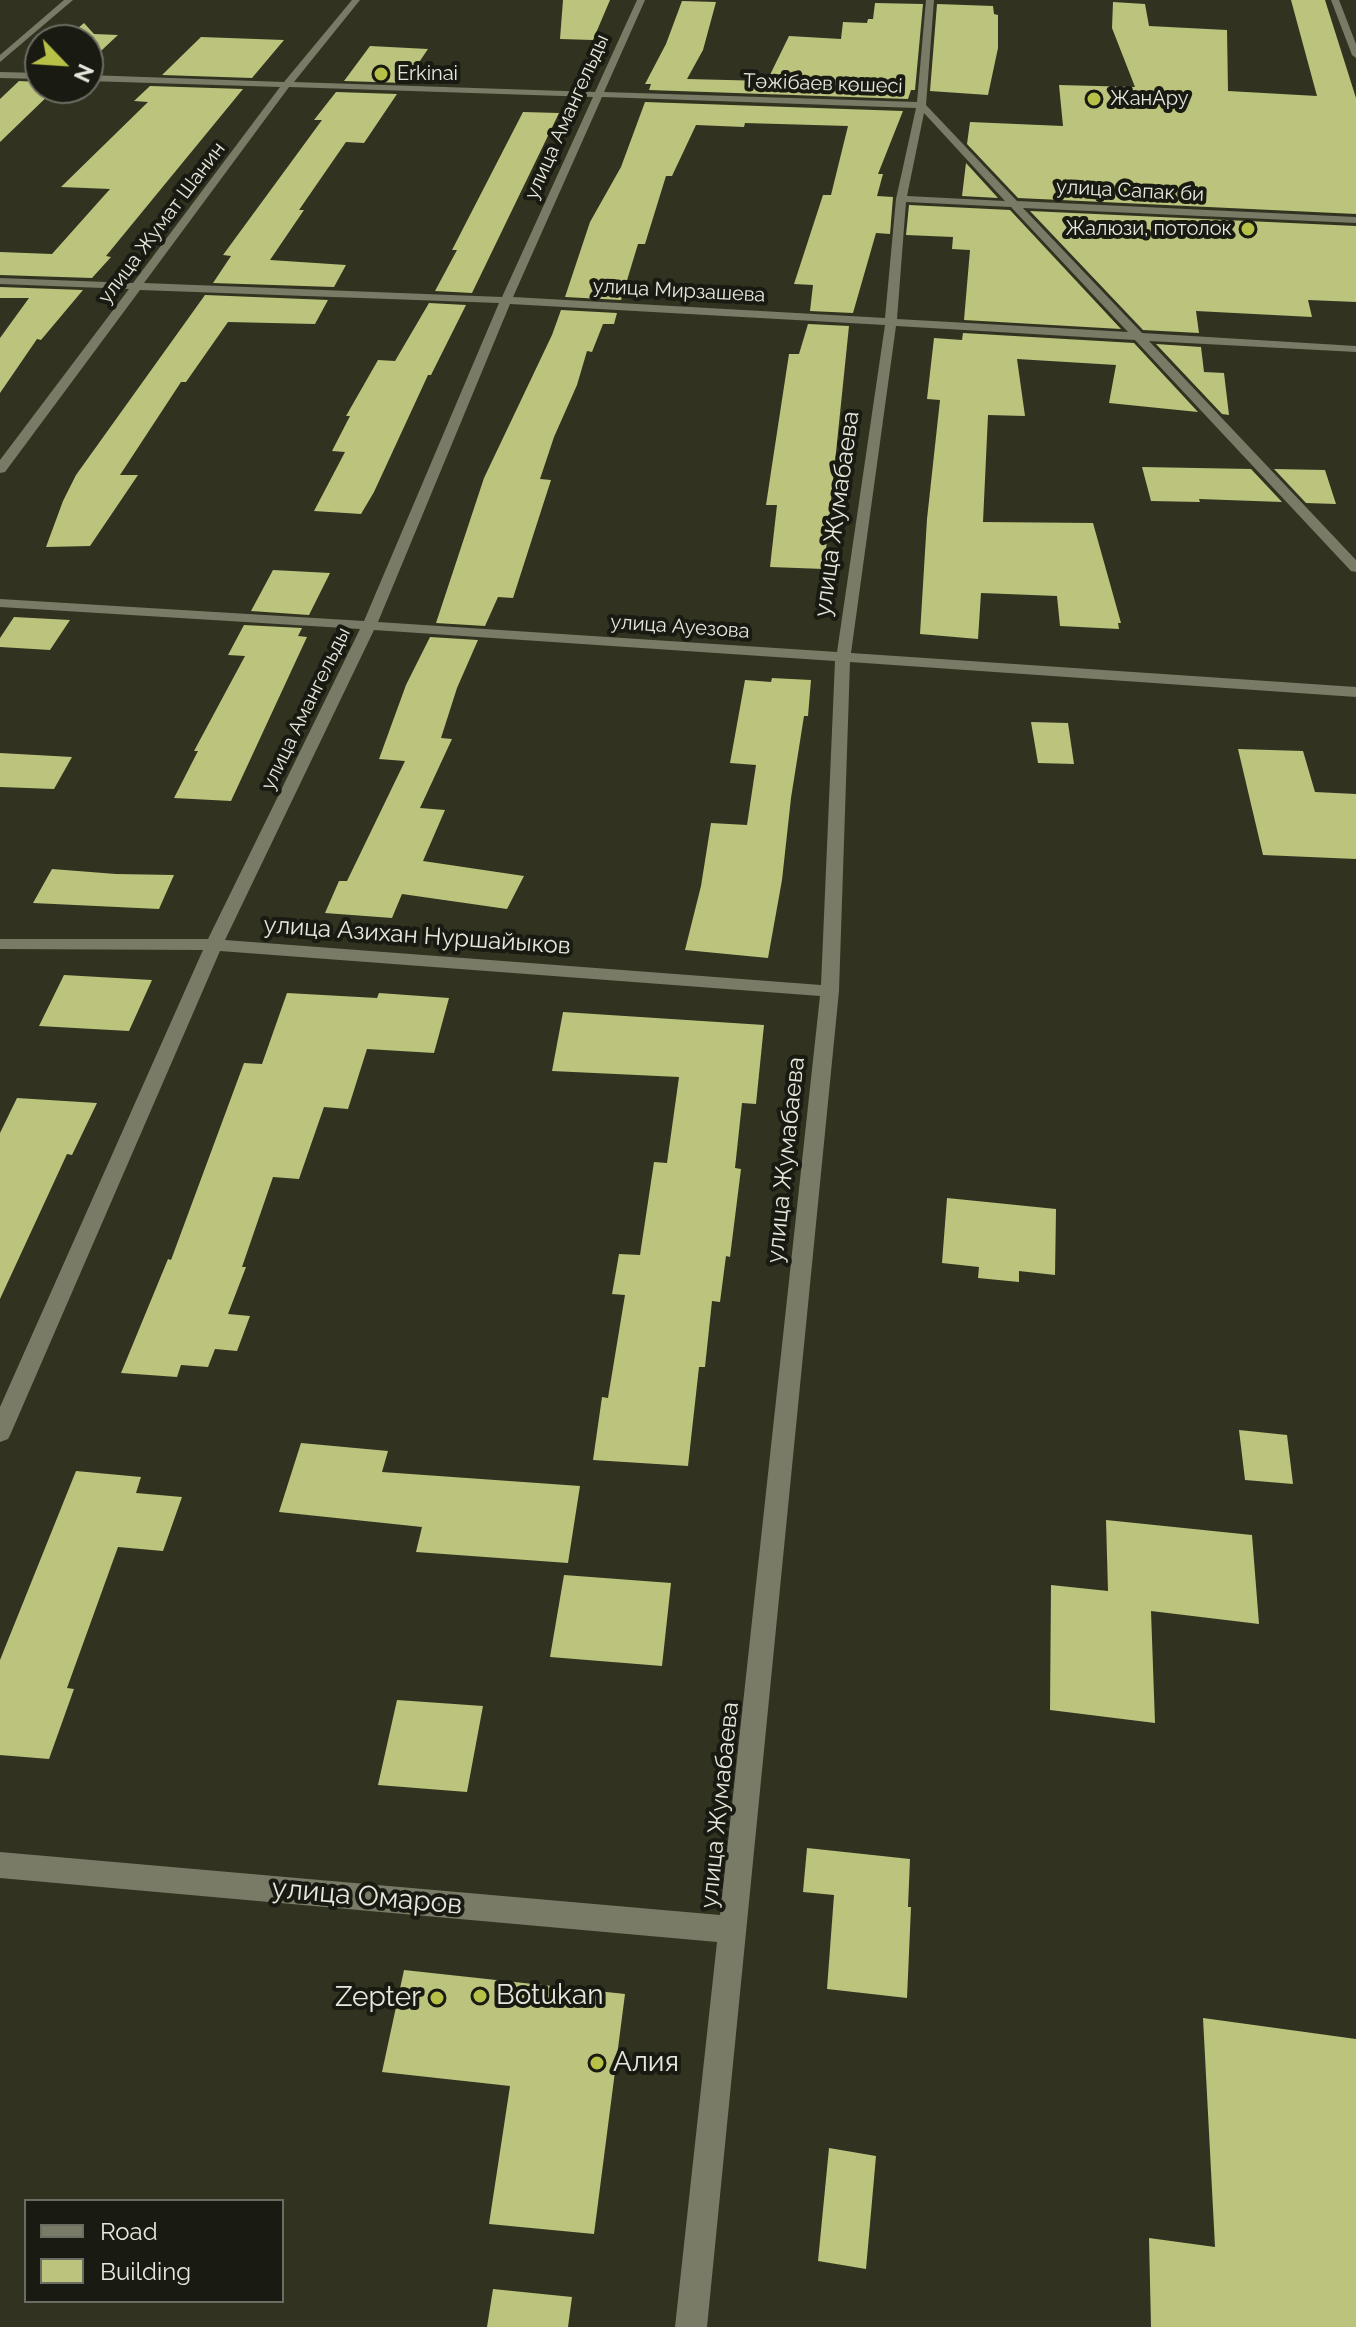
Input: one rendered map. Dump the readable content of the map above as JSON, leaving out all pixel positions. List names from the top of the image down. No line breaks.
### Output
{"streets":{"street":["Тәжібаев көшесі","улица Амангельды","улица Сапак би","улица Жумат Шанин","улица Мирзашева","улица Жумабаева","улица Ауезова","улица Азихан Нуршайыков","улица Омаров"]},"crossings":[["Тәжібаев көшесі","улица Амангельды"],["Тәжібаев көшесі","улица Жумат Шанин"],["Тәжібаев көшесі","улица Жумабаева"],["улица Амангельды","улица Мирзашева"],["улица Амангельды","улица Ауезова"],["улица Амангельды","улица Азихан Нуршайыков"],["улица Сапак би","улица Жумабаева"],["улица Жумат Шанин","улица Мирзашева"],["улица Мирзашева","улица Жумабаева"],["улица Жумабаева","улица Ауезова"],["улица Жумабаева","улица Азихан Нуршайыков"],["улица Жумабаева","улица Омаров"]],"places":["Erkinai","ЖанАру","Жалюзи, потолок","Botukan","Zepter","Алия"],"legend":["Road","Building"],"north":"bottom right"}
